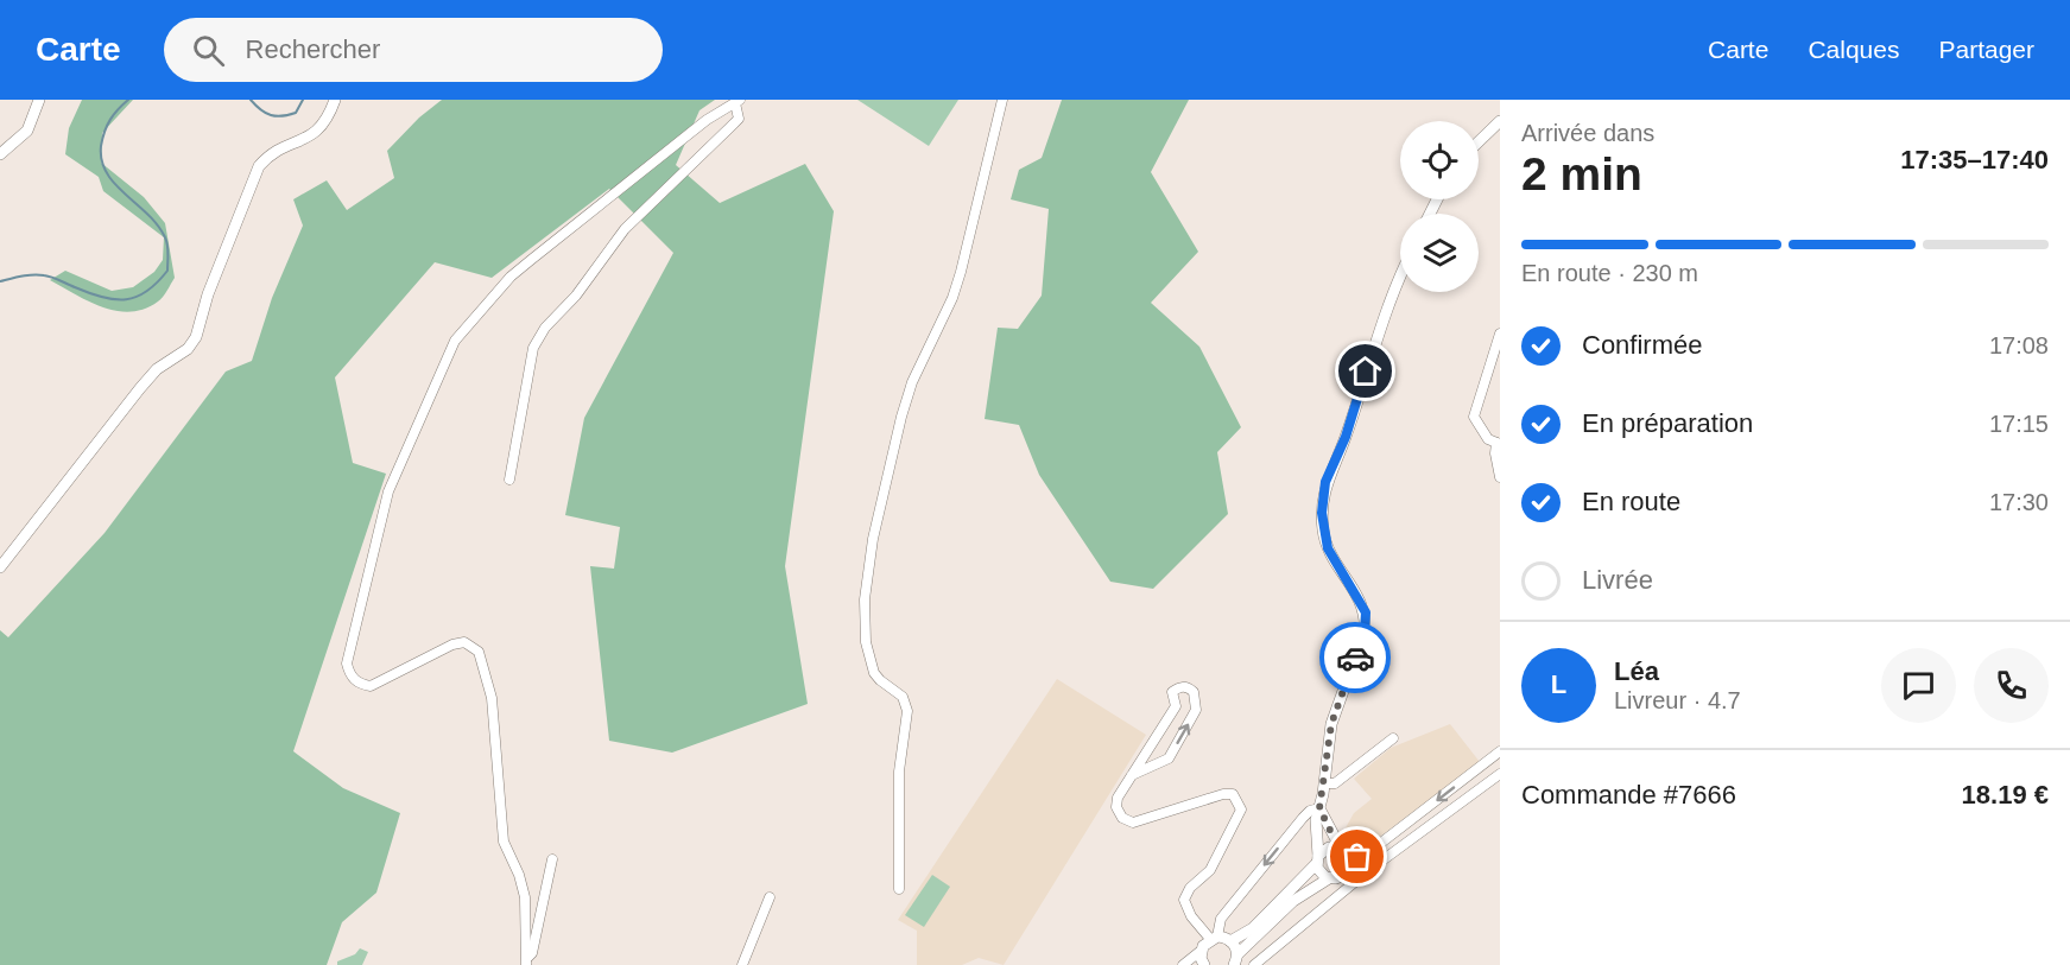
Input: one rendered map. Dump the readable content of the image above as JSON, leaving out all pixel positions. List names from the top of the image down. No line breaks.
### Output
{"page":{"header":"Carte","search":"Rechercher","nav":["Carte","Calques","Partager"],"heading":["2 min","Arrivée dans","17:35–17:40"],"panel":["Léa","Livreur · 4.7","Commande #7666","18.19 €"],"bar":"En route · 230 m","list":[["Confirmée","17:08"],["En préparation","17:15"],["En route","17:30"],"Livrée"],"round":"L"}}
